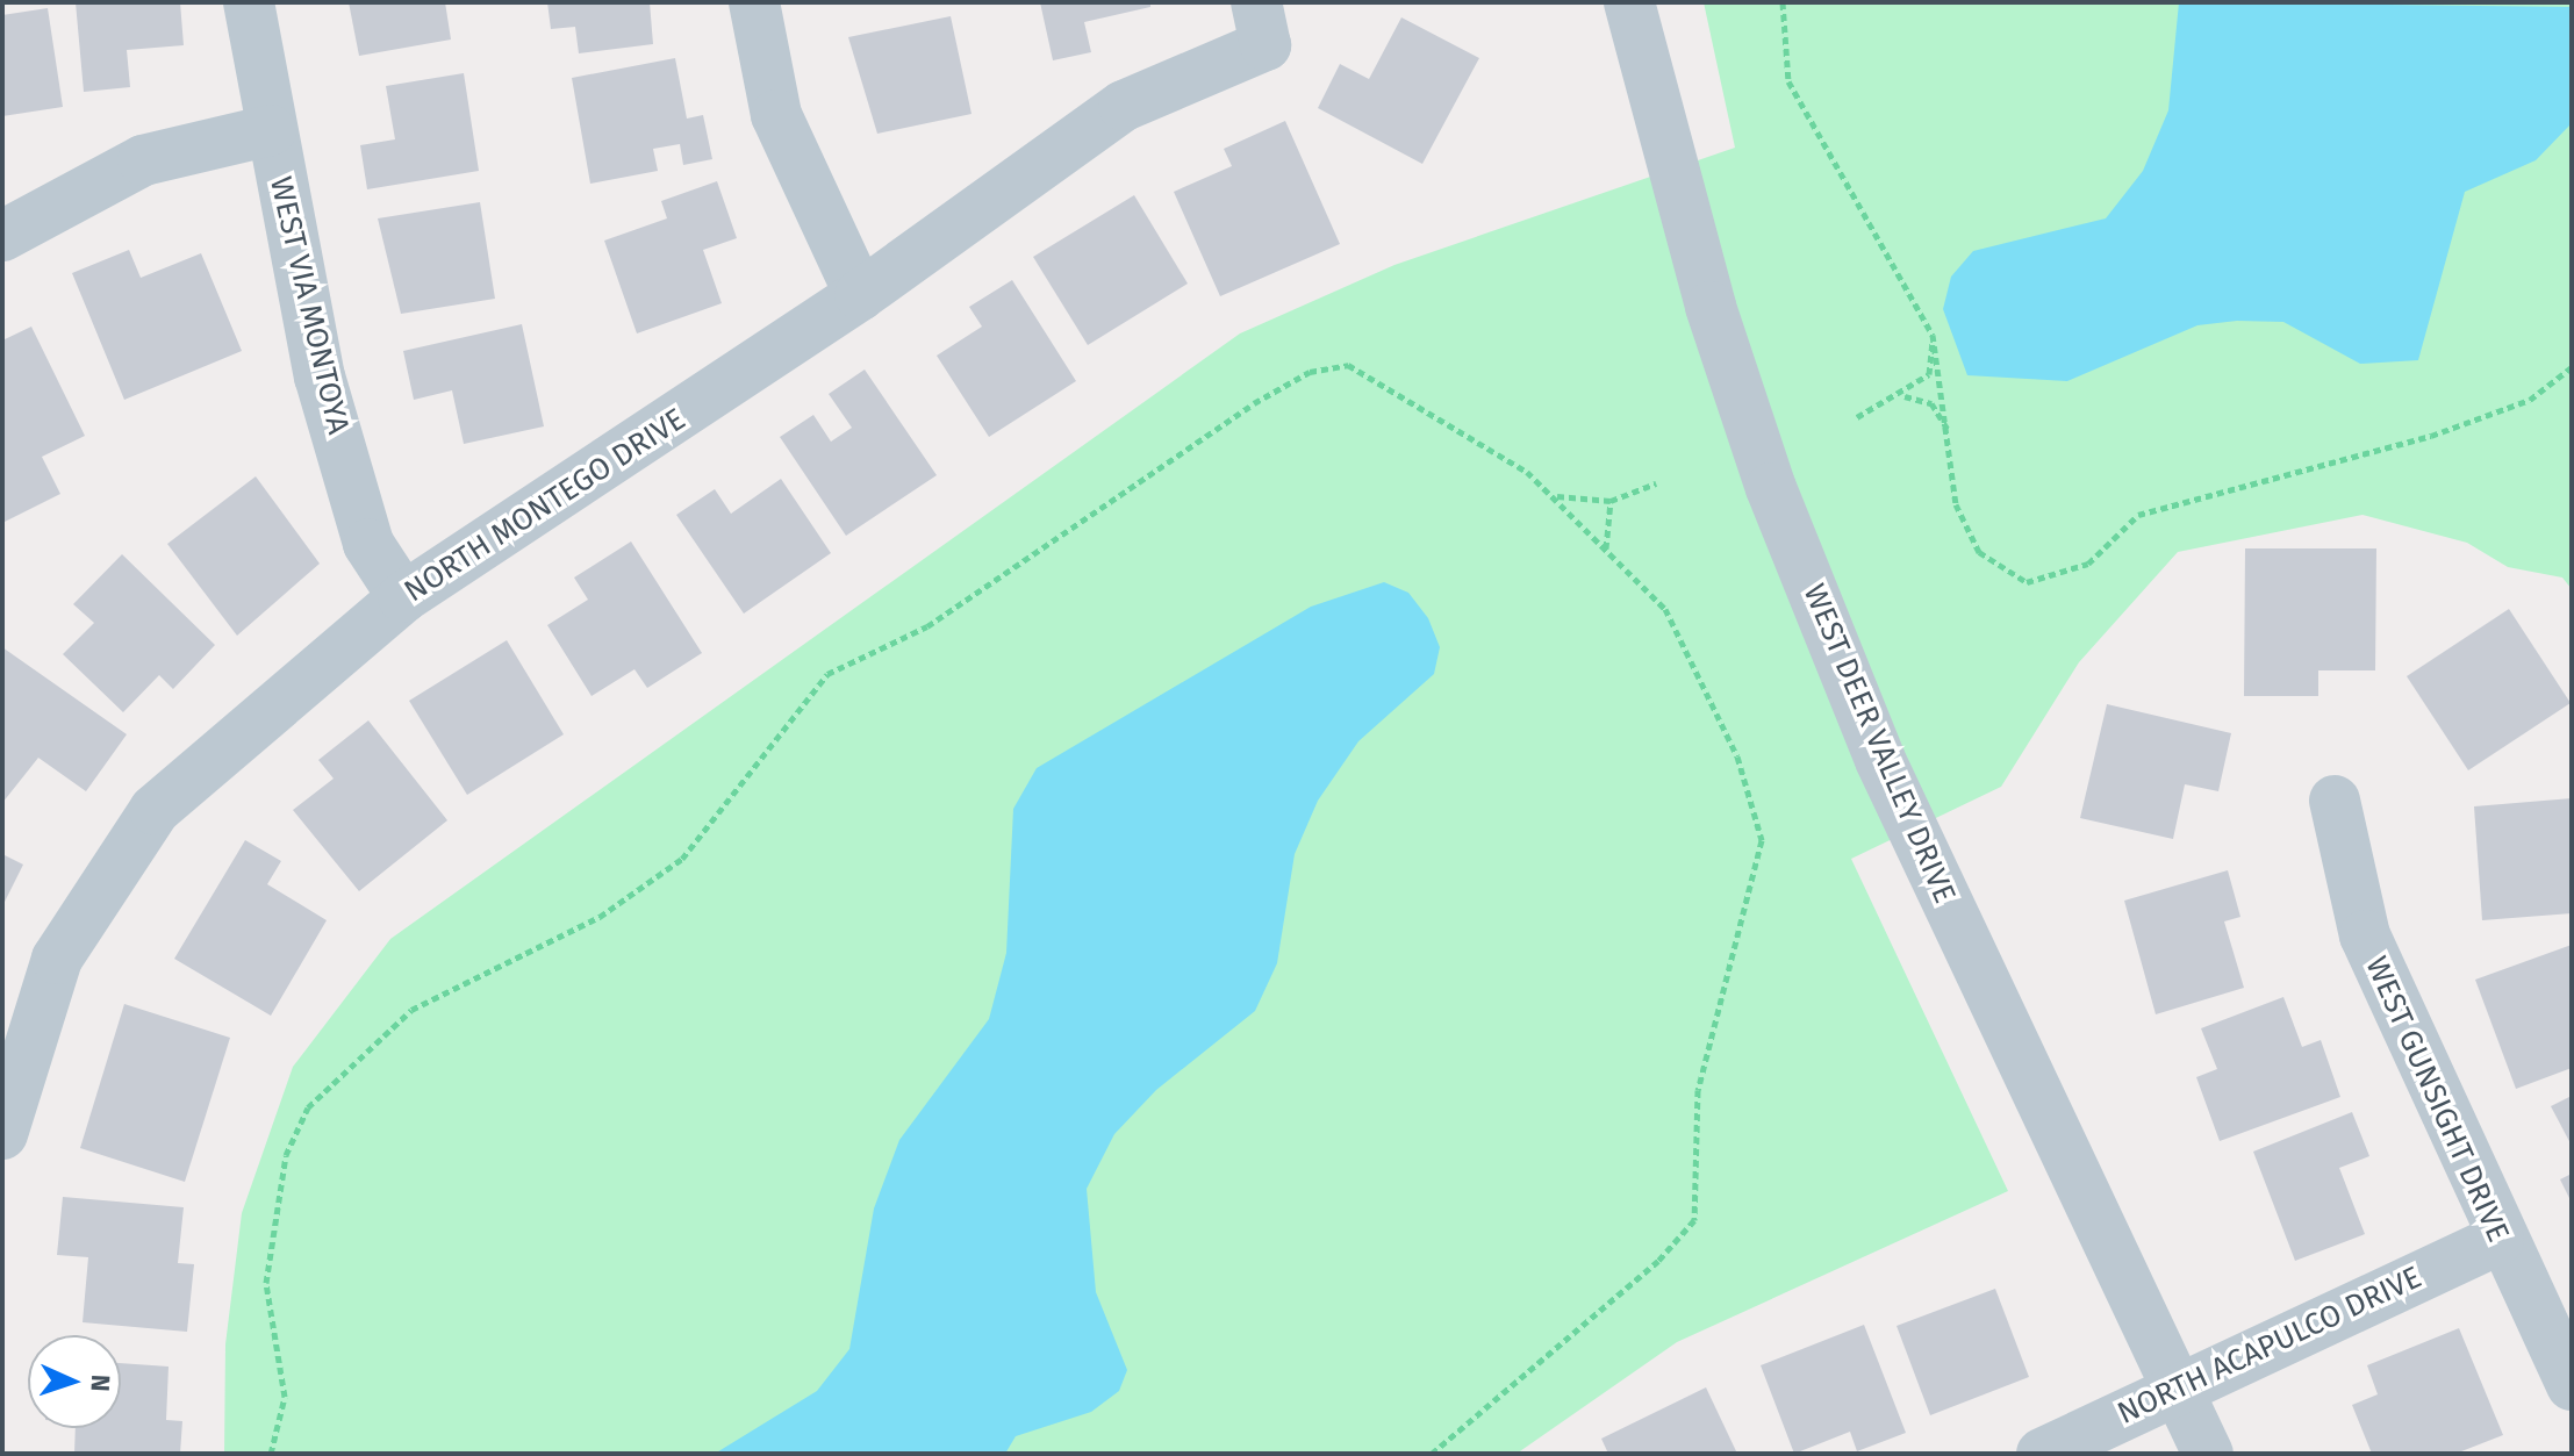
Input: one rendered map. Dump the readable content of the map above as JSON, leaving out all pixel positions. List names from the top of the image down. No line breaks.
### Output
{"streets":{"street":["WEST VIA MONTOYA","NORTH MONTEGO DRIVE","WEST DEER VALLEY DRIVE","WEST GUNSIGHT DRIVE","NORTH ACAPULCO DRIVE"]},"crossings":[["WEST VIA MONTOYA","NORTH MONTEGO DRIVE"],["WEST DEER VALLEY DRIVE","NORTH ACAPULCO DRIVE"],["WEST GUNSIGHT DRIVE","NORTH ACAPULCO DRIVE"]],"north":"right"}
